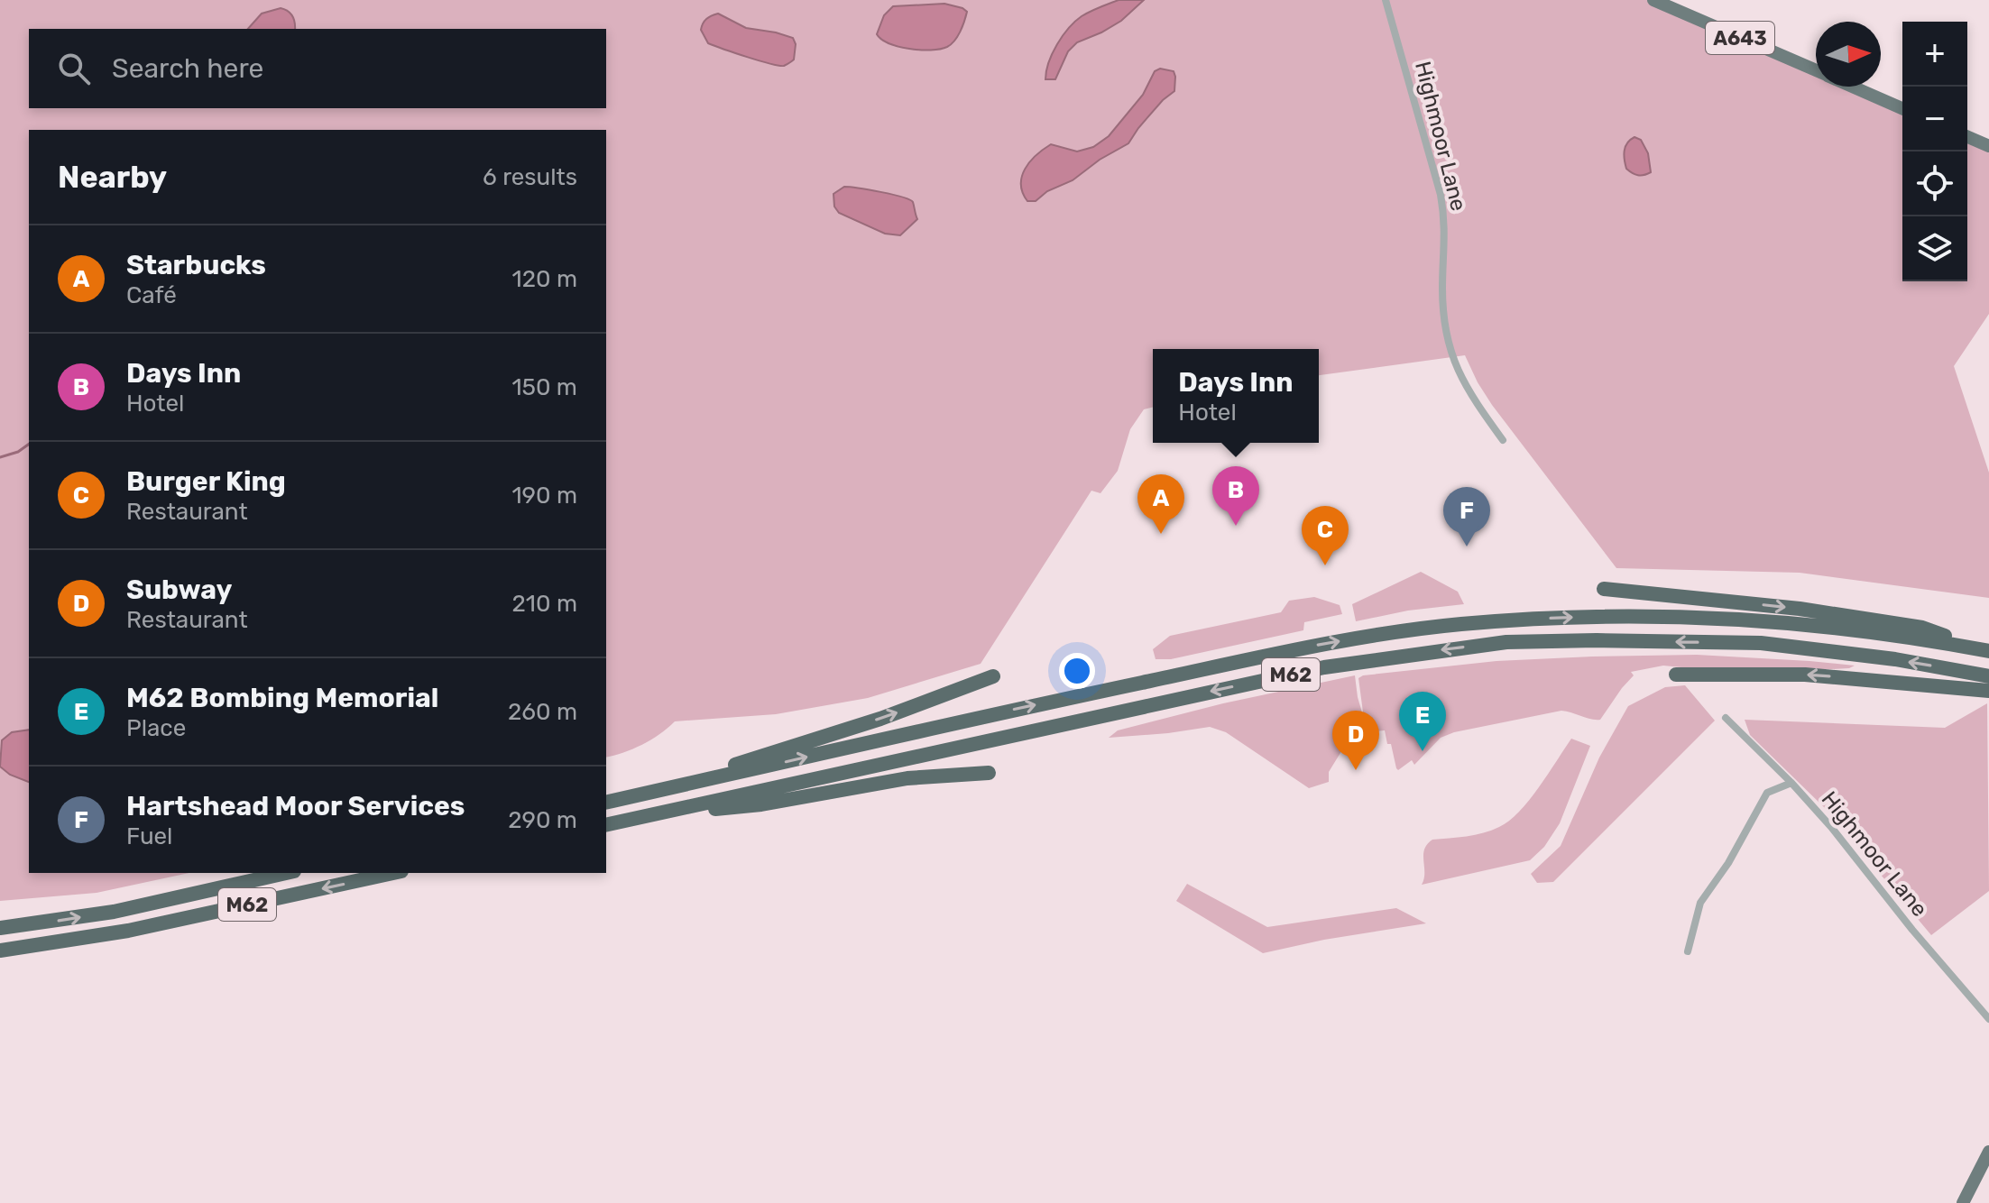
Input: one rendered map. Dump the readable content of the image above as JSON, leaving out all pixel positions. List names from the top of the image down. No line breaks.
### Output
{"streets":{"highway":["M62"],"main road":["A643"],"street":["Highmoor Lane"]},"north":"right","page":{"map_buttons":["+","−"],"search":"Search here","heading":["Nearby","6 results"],"list":[{"mark":"A","name":"Starbucks","note":"Café","value":"120 m"},{"mark":"B","name":"Days Inn","note":"Hotel","value":"150 m"},{"mark":"C","name":"Burger King","note":"Restaurant","value":"190 m"},{"mark":"D","name":"Subway","note":"Restaurant","value":"210 m"},{"mark":"E","name":"M62 Bombing Memorial","note":"Place","value":"260 m"},{"mark":"F","name":"Hartshead Moor Services","note":"Fuel","value":"290 m"}],"popup":["Days Inn","Hotel"],"pins":["B","A","F","C","E","D"]}}
